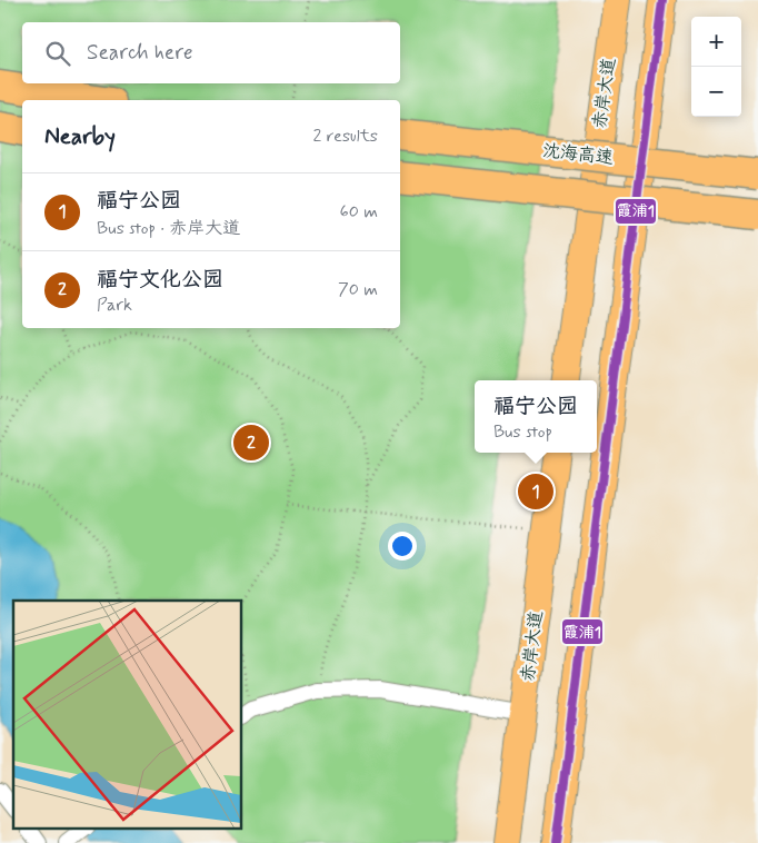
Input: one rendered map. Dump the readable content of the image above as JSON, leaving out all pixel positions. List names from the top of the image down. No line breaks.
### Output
{"streets":{"highway":["赤岸大道","沈海高速"]},"lines":["transit line 霞浦1"],"page":{"map_buttons":["+","−"],"search":"Search here","heading":["Nearby","2 results"],"list":[{"mark":"1","name":"福宁公园","note":"Bus stop · 赤岸大道","value":"60 m"},{"mark":"2","name":"福宁文化公园","note":"Park","value":"70 m"}],"popup":["福宁公园","Bus stop"],"pins":["2","1"]}}
